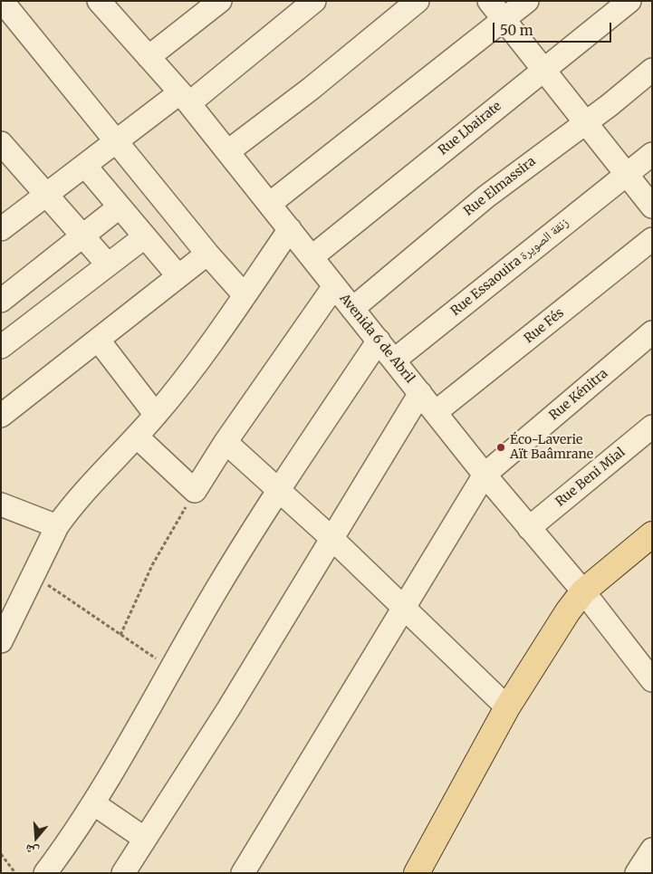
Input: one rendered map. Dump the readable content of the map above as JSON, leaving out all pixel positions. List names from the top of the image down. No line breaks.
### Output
{"streets":{"street":["Rue Lbairate","Rue Elmassira","Rue Essaouira زنقة الصويرة","Rue Fés","Avenida 6 de Abril","Rue Kénitra","Rue Beni Mial"]},"crossings":[["Rue Lbairate","Avenida 6 de Abril"],["Rue Elmassira","Avenida 6 de Abril"],["Rue Essaouira زنقة الصويرة","Avenida 6 de Abril"],["Rue Fés","Avenida 6 de Abril"],["Avenida 6 de Abril","Rue Kénitra"],["Avenida 6 de Abril","Rue Beni Mial"]],"places":["Éco-Laverie Aït Baâmrane"],"scale_bar":"50 m","north":"bottom"}
